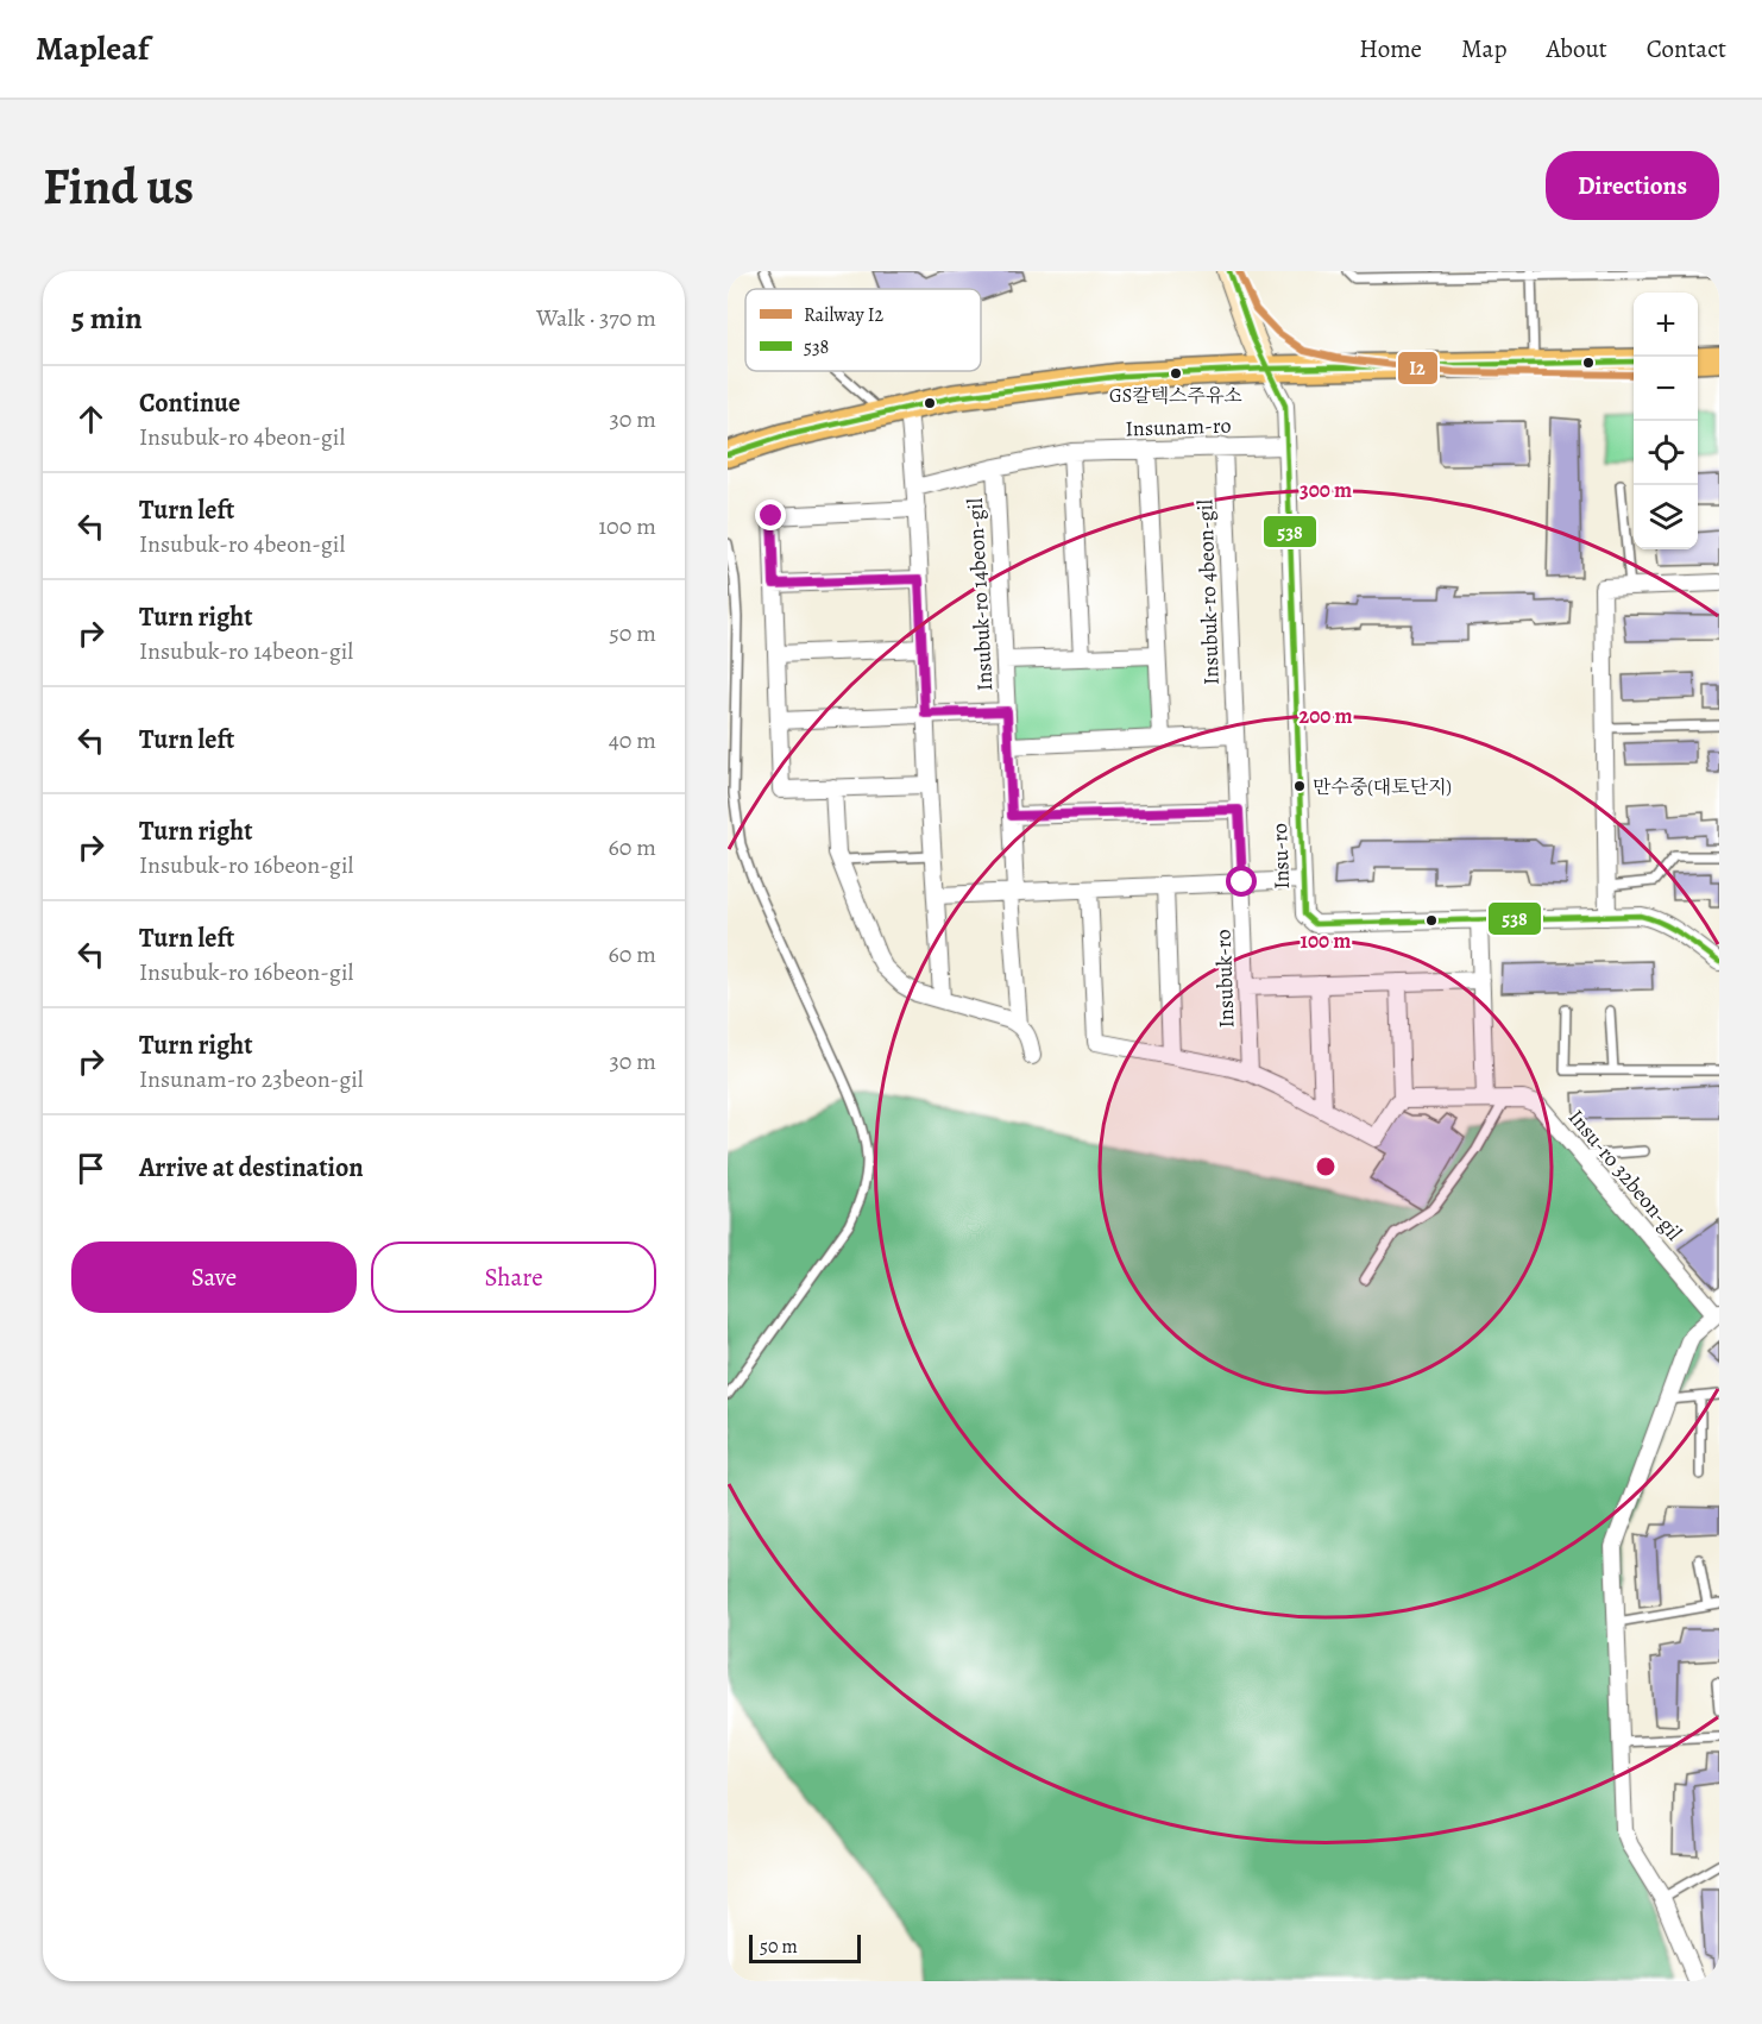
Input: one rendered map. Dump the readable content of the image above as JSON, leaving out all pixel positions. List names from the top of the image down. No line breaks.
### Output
{"streets":{"street":["Insunam-ro","Insubuk-ro 4beon-gil","Insubuk-ro 14beon-gil","Insu-ro","Insubuk-ro","Insu-ro 32beon-gil"]},"crossings":[["Insunam-ro","Insubuk-ro 4beon-gil"],["Insunam-ro","Insubuk-ro 14beon-gil"],["Insunam-ro","Insu-ro"],["Insubuk-ro 4beon-gil","Insubuk-ro"]],"places":["GS칼텍스주유소","만수중(대토단지)"],"lines":["rail line I2","transit line 538"],"legend":["Railway I2","538"],"scale_bar":"50 m","page":{"header":"Mapleaf","nav":["Home","Map","About","Contact"],"buttons":["Directions",["Save","Share"]],"title":"Find us","heading":["5 min","Walk · 370 m"],"map_buttons":["+","−"],"list":[["Continue","Insubuk-ro 4beon-gil","30 m"],["Turn left","Insubuk-ro 4beon-gil","100 m"],["Turn right","Insubuk-ro 14beon-gil","50 m"],["Turn left","40 m"],["Turn right","Insubuk-ro 16beon-gil","60 m"],["Turn left","Insubuk-ro 16beon-gil","60 m"],["Turn right","Insunam-ro 23beon-gil","30 m"],"Arrive at destination"],"scale":"50 m"},"rings":["300 m","200 m","100 m"]}
